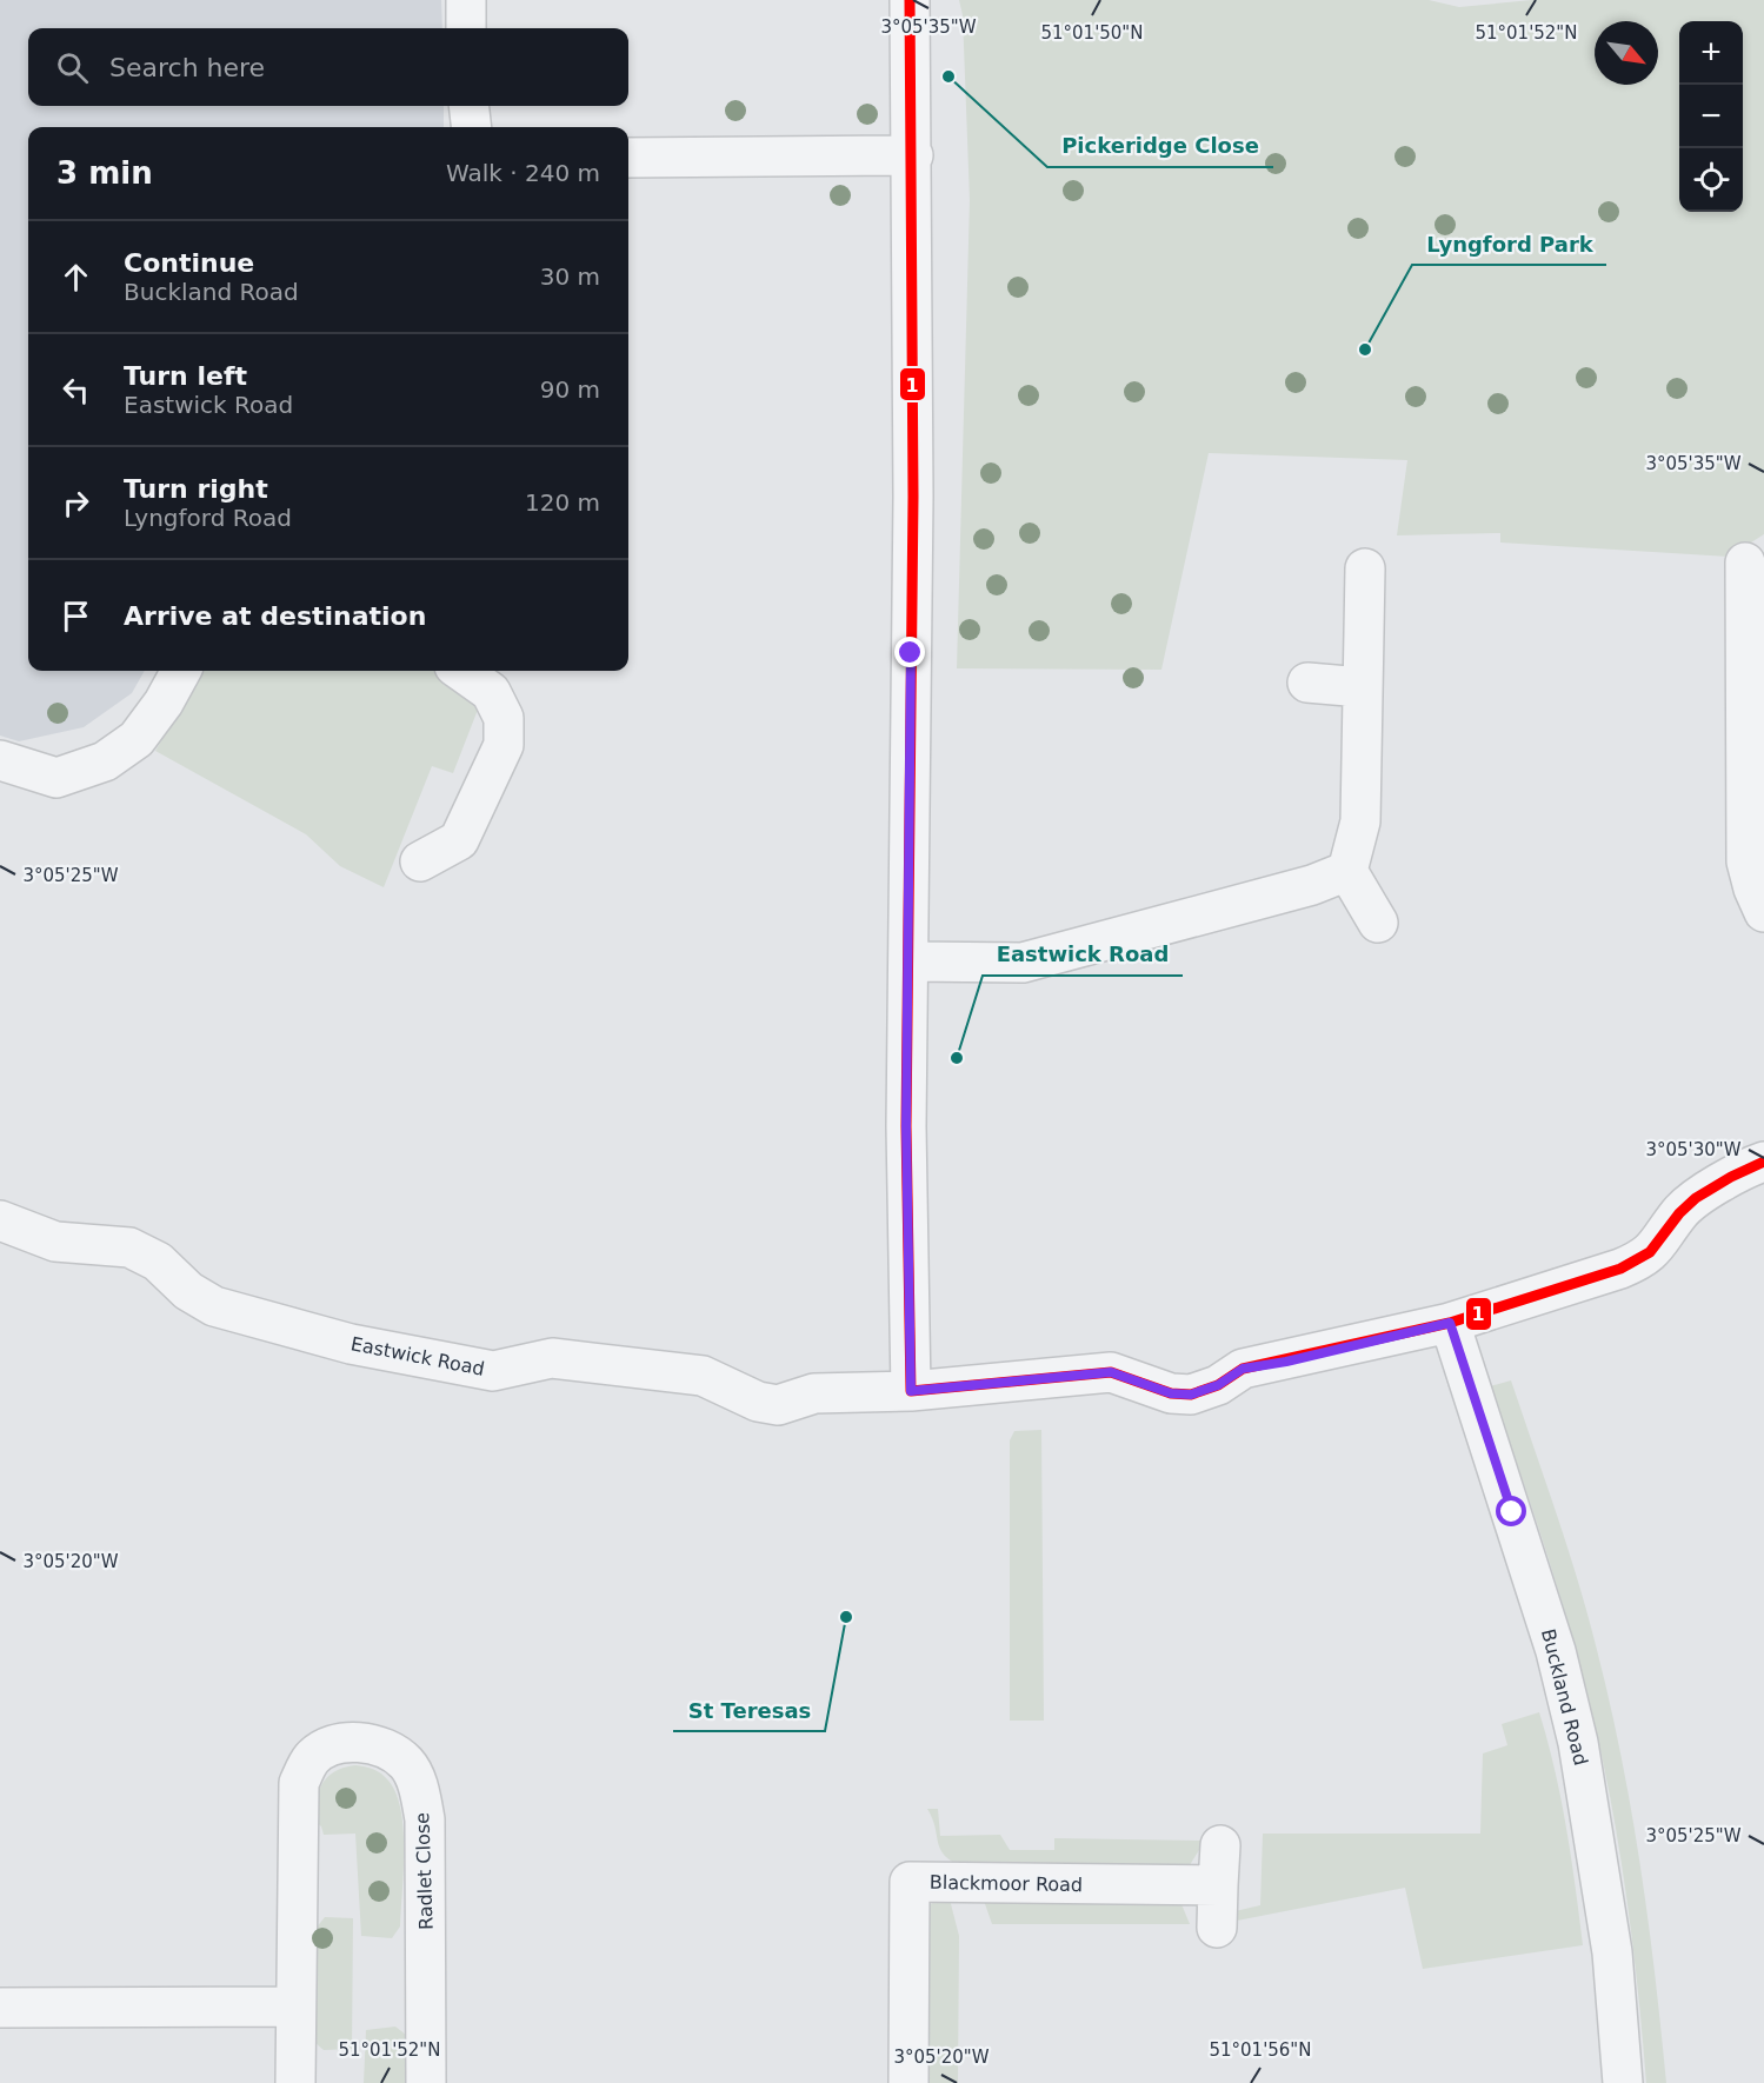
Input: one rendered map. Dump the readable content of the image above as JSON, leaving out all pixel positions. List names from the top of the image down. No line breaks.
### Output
{"streets":{"street":["Eastwick Road","Buckland Road","Radlet Close","Blackmoor Road"]},"crossings":[["Eastwick Road","Buckland Road"]],"places":["Pickeridge Close","Lyngford Park","Eastwick Road","St Teresas"],"lines":["transit line 1"],"north":"bottom right","page":{"map_buttons":["+","−"],"search":"Search here","heading":["3 min","Walk · 240 m"],"list":[["Continue","Buckland Road","30 m"],["Turn left","Eastwick Road","90 m"],["Turn right","Lyngford Road","120 m"],"Arrive at destination"]},"coordinates":["3°05'35\"W","51°01'50\"N","51°01'52\"N","3°05'25\"W","3°05'30\"W","3°05'20\"W","51°01'56\"N"]}
